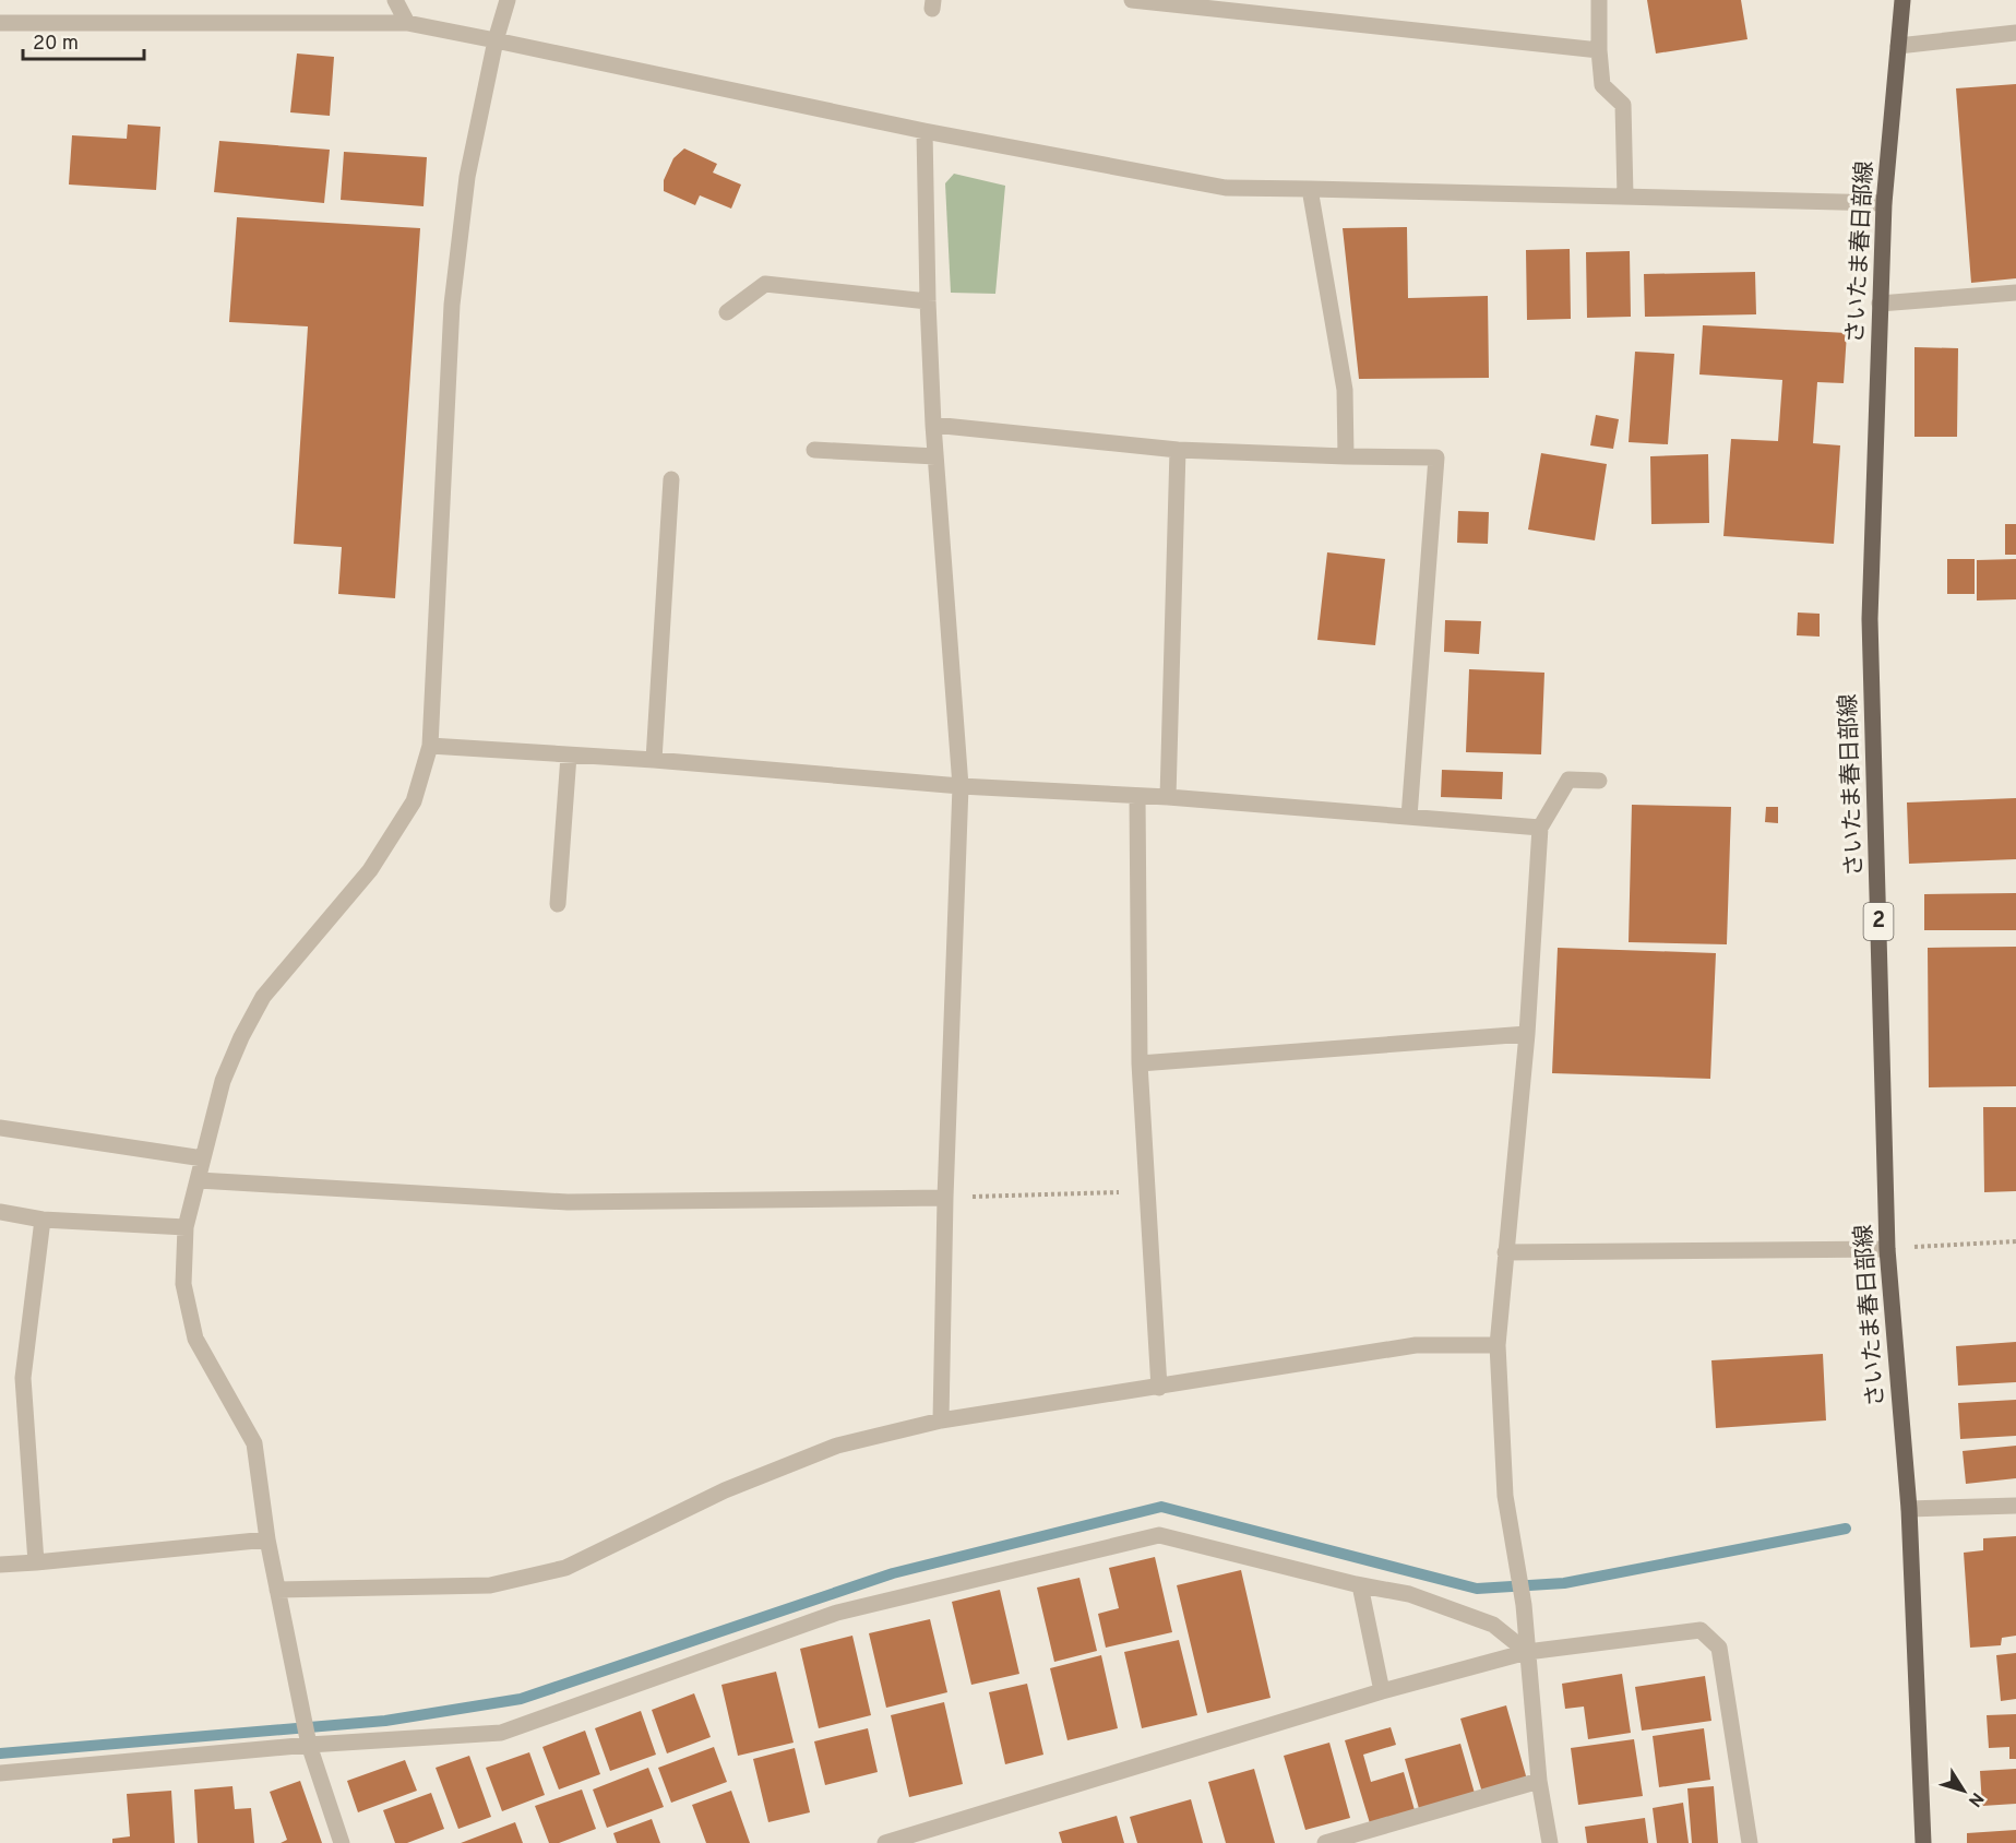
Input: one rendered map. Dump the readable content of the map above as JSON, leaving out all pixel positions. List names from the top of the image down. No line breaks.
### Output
{"streets":{"main road":["さいたま春日部線","2"]},"scale_bar":"20 m","north":"bottom right"}
